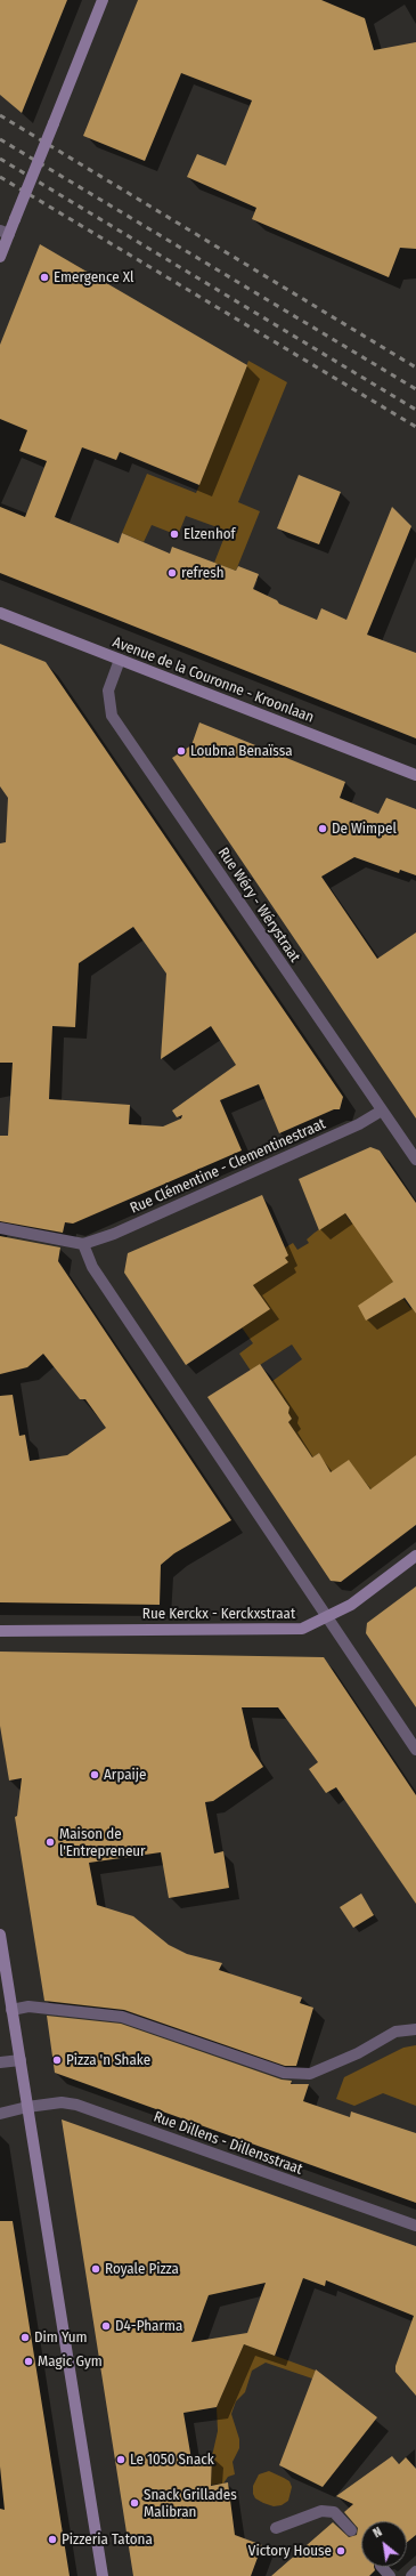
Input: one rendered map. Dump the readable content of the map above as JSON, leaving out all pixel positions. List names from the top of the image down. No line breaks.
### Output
{"streets":{"main road":["Avenue de la Couronne - Kroonlaan","Rue Kerckx - Kerckxstraat"],"street":["Rue Wéry - Wérystraat","Rue Clémentine - Clementinestraat","Rue Dillens - Dillensstraat"]},"crossings":[["Avenue de la Couronne - Kroonlaan","Rue Wéry - Wérystraat"],["Rue Wéry - Wérystraat","Rue Clémentine - Clementinestraat"]],"places":["Emergence Xl","Elzenhof","refresh","Loubna Benaïssa","De Wimpel","Arpaije","Maison de l'Entrepreneur","Pizza 'n Shake","Royale Pizza","D4-Pharma","Dim Yum","Magic Gym","Le 1050 Snack","Snack Grillades Malibran","Pizzeria Tatona","Victory House"],"north":"top left"}
